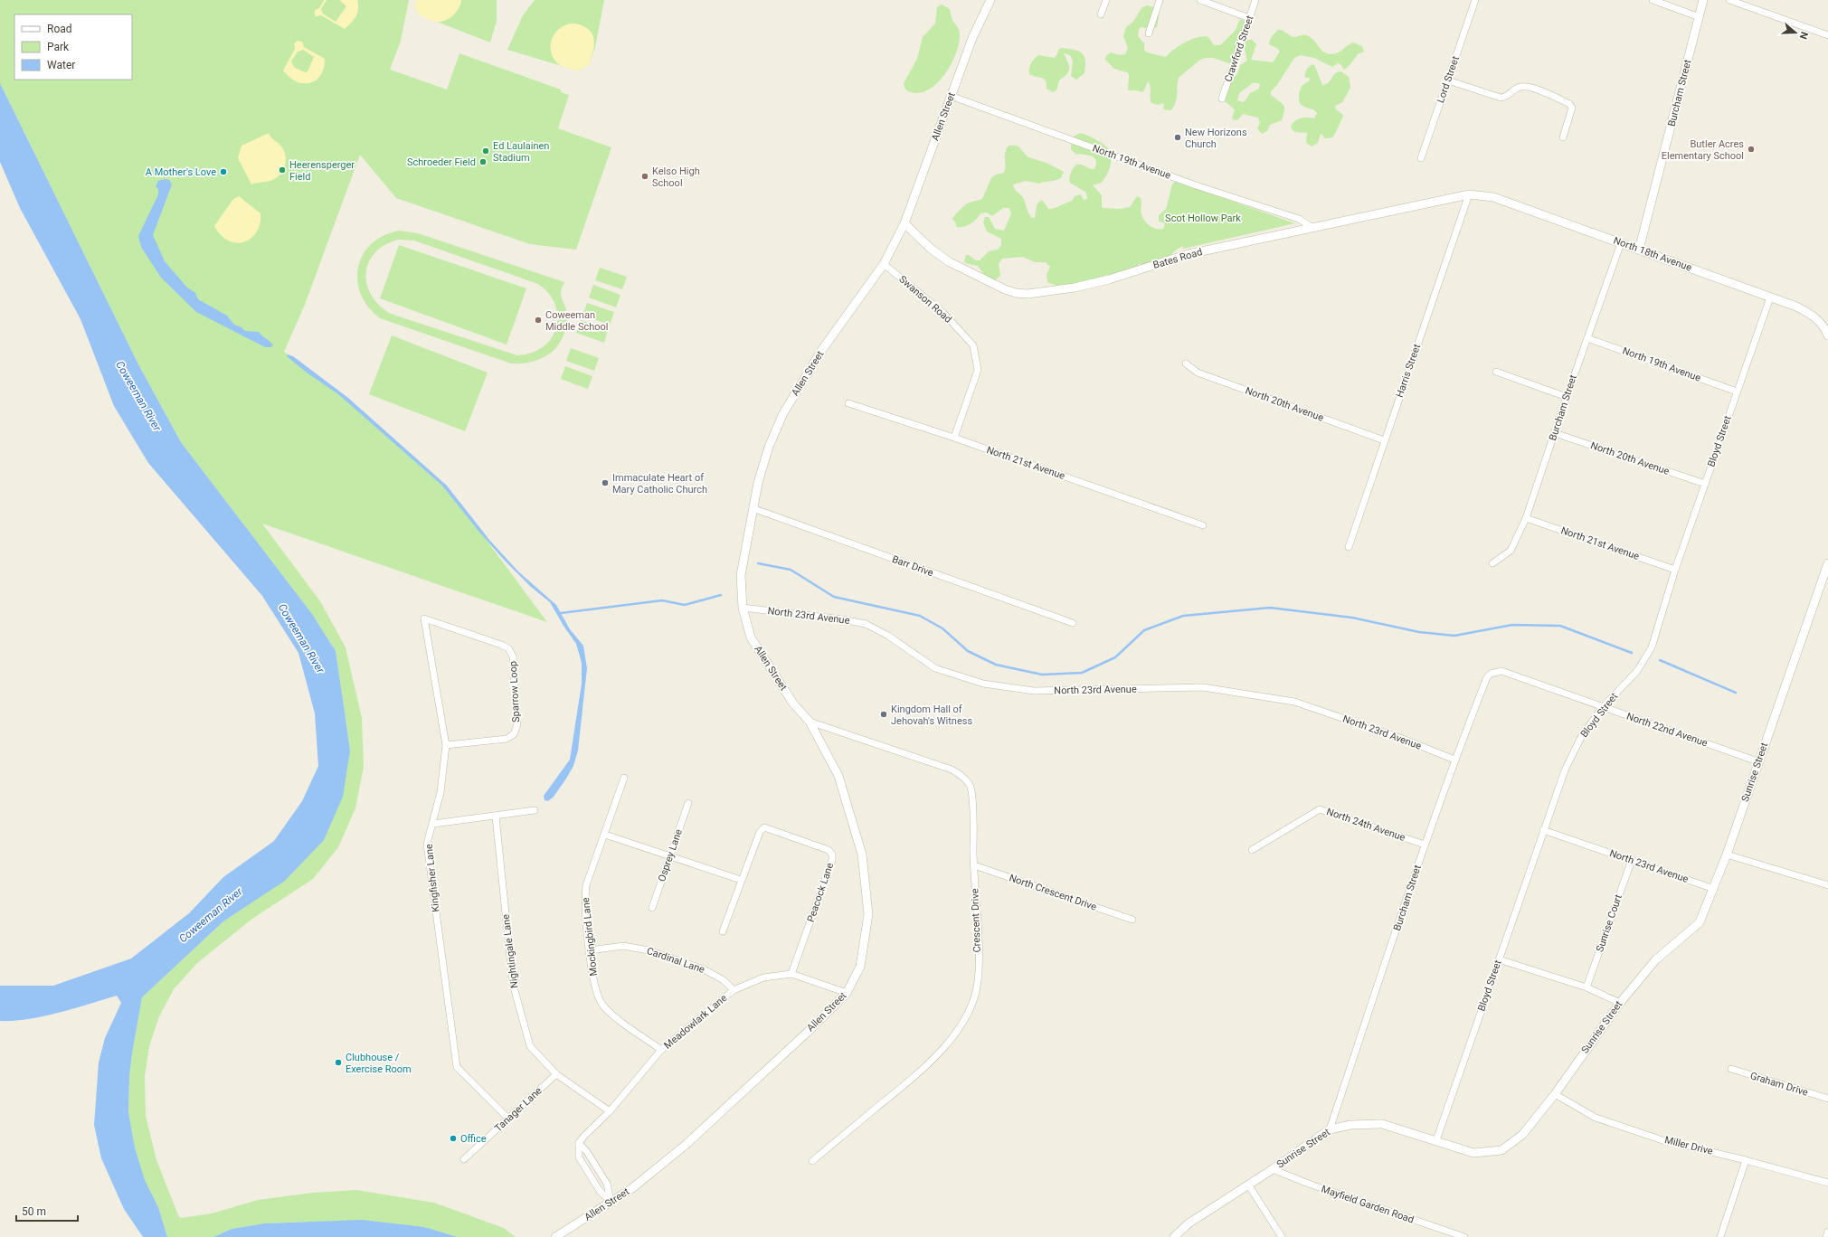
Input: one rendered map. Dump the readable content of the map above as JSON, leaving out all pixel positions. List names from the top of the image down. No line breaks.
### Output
{"streets":{"street":["Crawford Street","Lord Street","Burcham Street","Allen Street","North 19th Avenue","North 18th Avenue","Bates Road","Swanson Road","Harris Street","North 20th Avenue","Bloyd Street","North 21st Avenue","Barr Drive","North 23rd Avenue","Sparrow Loop","North 22nd Avenue","Sunrise Street","North 24th Avenue","Osprey Lane","Kingfisher Lane","Peacock Lane","North Crescent Drive","Crescent Drive","Sunrise Court","Mockingbird Lane","Nightingale Lane","Cardinal Lane","Meadowlark Lane","Graham Drive","Tanager Lane","Miller Drive","Mayfield Garden Road"]},"crossings":[["Burcham Street","North 19th Avenue"],["Burcham Street","North 18th Avenue"],["Burcham Street","North 20th Avenue"],["Burcham Street","North 21st Avenue"],["Burcham Street","North 23rd Avenue"],["Burcham Street","North 22nd Avenue"],["Burcham Street","Sunrise Street"],["Burcham Street","North 24th Avenue"],["Allen Street","North 19th Avenue"],["Allen Street","Bates Road"],["Allen Street","Swanson Road"],["Allen Street","Barr Drive"],["Allen Street","North 23rd Avenue"],["Allen Street","Crescent Drive"],["Allen Street","Meadowlark Lane"],["North 19th Avenue","Bates Road"],["North 19th Avenue","Bloyd Street"],["North 18th Avenue","Bates Road"],["North 18th Avenue","Harris Street"],["North 18th Avenue","Bloyd Street"],["Bates Road","Harris Street"],["Swanson Road","North 21st Avenue"],["Harris Street","North 20th Avenue"],["North 20th Avenue","Bloyd Street"],["Bloyd Street","North 21st Avenue"],["Bloyd Street","North 23rd Avenue"],["Bloyd Street","North 22nd Avenue"],["Bloyd Street","Sunrise Street"],["North 23rd Avenue","Sunrise Street"],["North 23rd Avenue","Sunrise Court"],["Sparrow Loop","Kingfisher Lane"],["North 22nd Avenue","Sunrise Street"],["Sunrise Street","Miller Drive"],["Sunrise Street","Mayfield Garden Road"],["Kingfisher Lane","Tanager Lane"],["Peacock Lane","Meadowlark Lane"],["North Crescent Drive","Crescent Drive"],["Mockingbird Lane","Cardinal Lane"],["Mockingbird Lane","Meadowlark Lane"],["Nightingale Lane","Meadowlark Lane"],["Nightingale Lane","Tanager Lane"],["Cardinal Lane","Meadowlark Lane"]],"water":["Coweeman River"],"parks":["Scot Hollow Park"],"places":["New Horizons Church","Butler Acres Elementary School","Ed Laulainen Stadium","Schroeder Field","Heerensperger Field","A Mother's Love","Kelso High School","Coweeman Middle School","Immaculate Heart of Mary Catholic Church","Kingdom Hall of Jehovah's Witness","Clubhouse / Exercise Room","Office"],"legend":["Road","Park","Water"],"scale_bar":"50 m","north":"right"}
